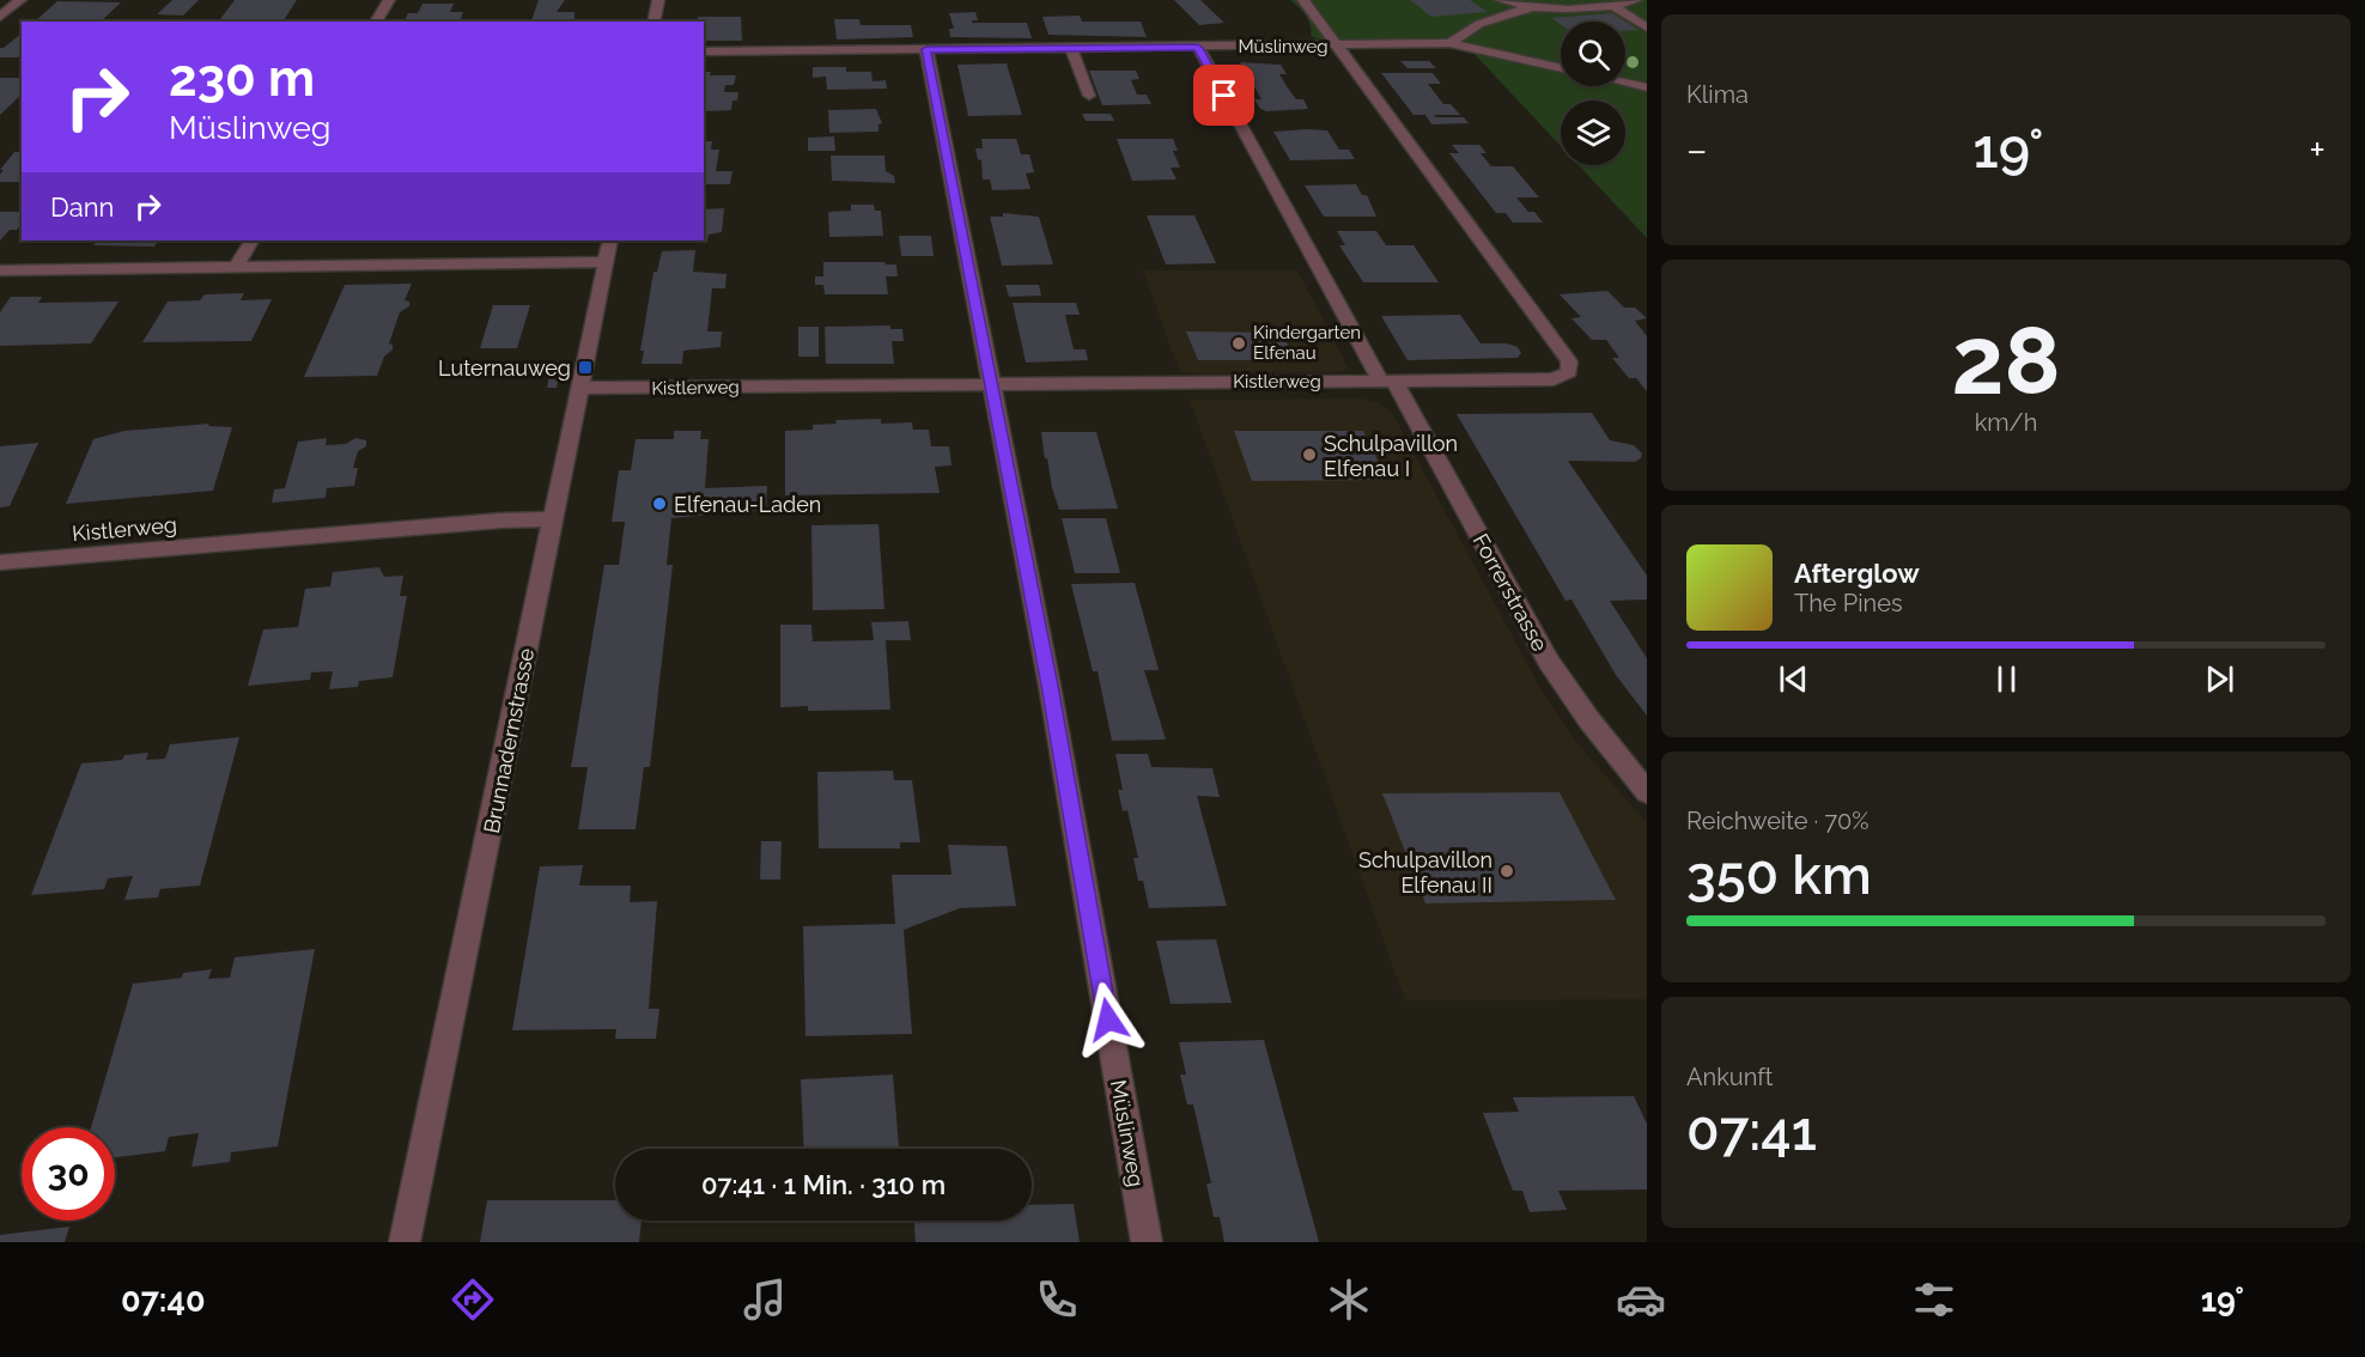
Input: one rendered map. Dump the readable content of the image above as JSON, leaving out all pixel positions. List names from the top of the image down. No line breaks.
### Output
{"streets":{"street":["Müslinweg","Kistlerweg","Forrerstrasse","Brunnadernstrasse"]},"crossings":[["Müslinweg","Kistlerweg"],["Müslinweg","Forrerstrasse"],["Kistlerweg","Forrerstrasse"],["Kistlerweg","Brunnadernstrasse"]],"places":{"other":["Kindergarten Elfenau","Schulpavillon Elfenau I","Elfenau-Laden","Schulpavillon Elfenau II"],"transit":["Luternauweg"]},"page":{"tile":["Klima",["28","km/h"],["Reichweite · 70%","350 km"],["Ankunft","07:41"]],"turn":["230 m","Müslinweg"],"heat":["−","19°","+"],"then":"Dann","song":["Afterglow","The Pines"],"limit":"30","trip":"07:41 · 1 Min. · 310 m","tabs":["07:40","19°"]}}
